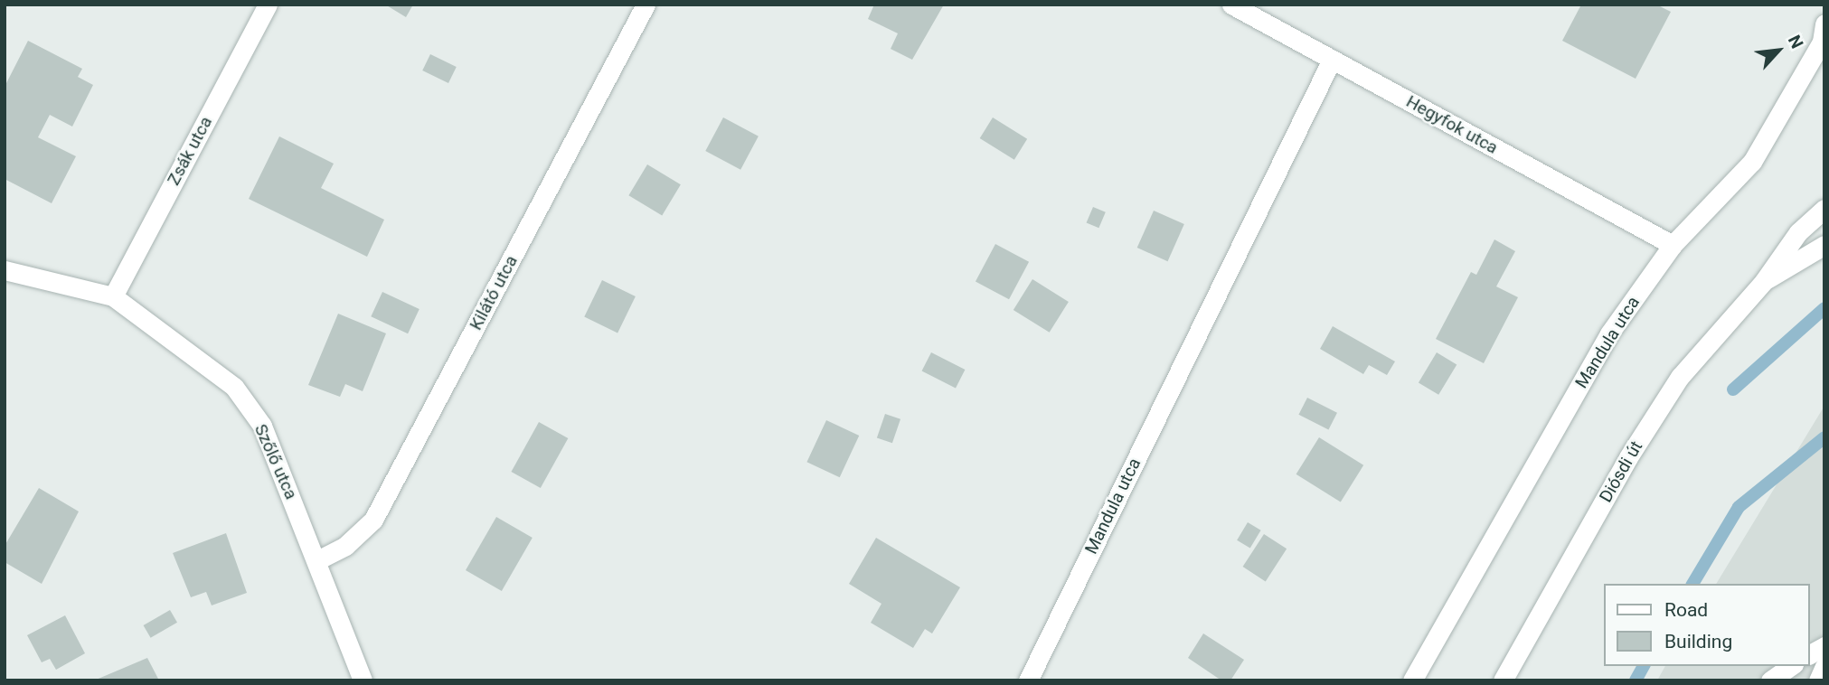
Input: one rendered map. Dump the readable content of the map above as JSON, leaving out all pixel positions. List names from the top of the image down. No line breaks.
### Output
{"streets":{"street":["Hegyfok utca","Zsák utca","Kilátó utca","Mandula utca","Szőlő utca","Diósdi út"]},"crossings":[["Hegyfok utca","Mandula utca"],["Zsák utca","Szőlő utca"],["Kilátó utca","Szőlő utca"]],"legend":["Road","Building"],"north":"top right"}
